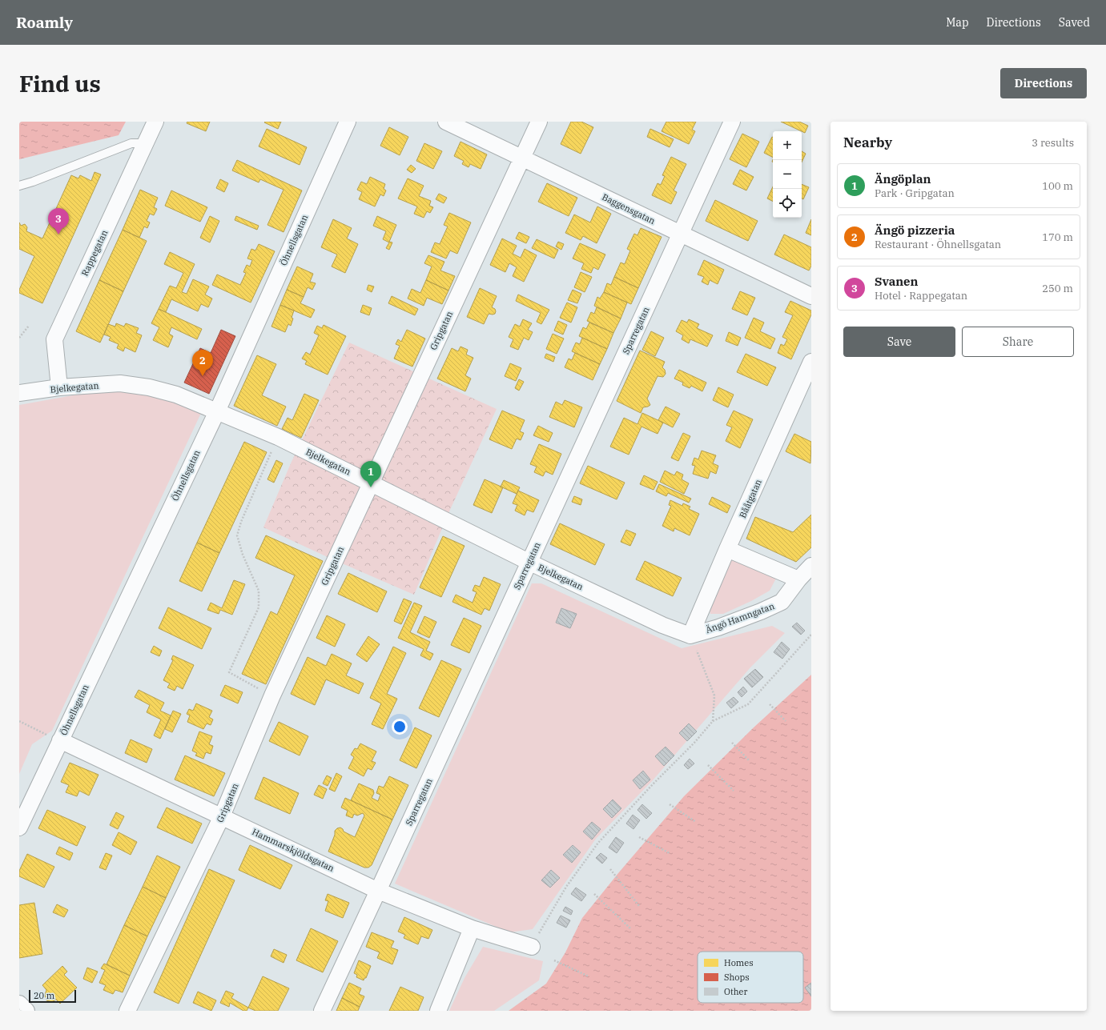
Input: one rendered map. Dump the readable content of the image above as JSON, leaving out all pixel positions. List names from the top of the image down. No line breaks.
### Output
{"streets":{"street":["Baggensgatan","Öhnellsgatan","Rappegatan","Gripgatan","Sparregatan","Bjelkegatan","Bååtgatan","Ängö Hamngatan","Hammarskjöldsgatan"]},"crossings":[["Baggensgatan","Gripgatan"],["Baggensgatan","Sparregatan"],["Öhnellsgatan","Bjelkegatan"],["Öhnellsgatan","Hammarskjöldsgatan"],["Rappegatan","Bjelkegatan"],["Gripgatan","Bjelkegatan"],["Gripgatan","Hammarskjöldsgatan"],["Sparregatan","Bjelkegatan"],["Sparregatan","Hammarskjöldsgatan"],["Bjelkegatan","Bååtgatan"],["Bjelkegatan","Ängö Hamngatan"],["Bååtgatan","Ängö Hamngatan"]],"legend":["Homes","Shops","Other"],"scale_bar":"20 m","page":{"header":"Roamly","nav":["Map","Directions","Saved"],"buttons":["Directions",["Save","Share"]],"title":"Find us","heading":["Nearby","3 results"],"map_buttons":["+","−"],"list":[{"mark":"1","name":"Ängöplan","note":"Park · Gripgatan","value":"100 m"},{"mark":"2","name":"Ängö pizzeria","note":"Restaurant · Öhnellsgatan","value":"170 m"},{"mark":"3","name":"Svanen","note":"Hotel · Rappegatan","value":"250 m"}],"pins":["3","2","1"],"scale":"20 m"}}
